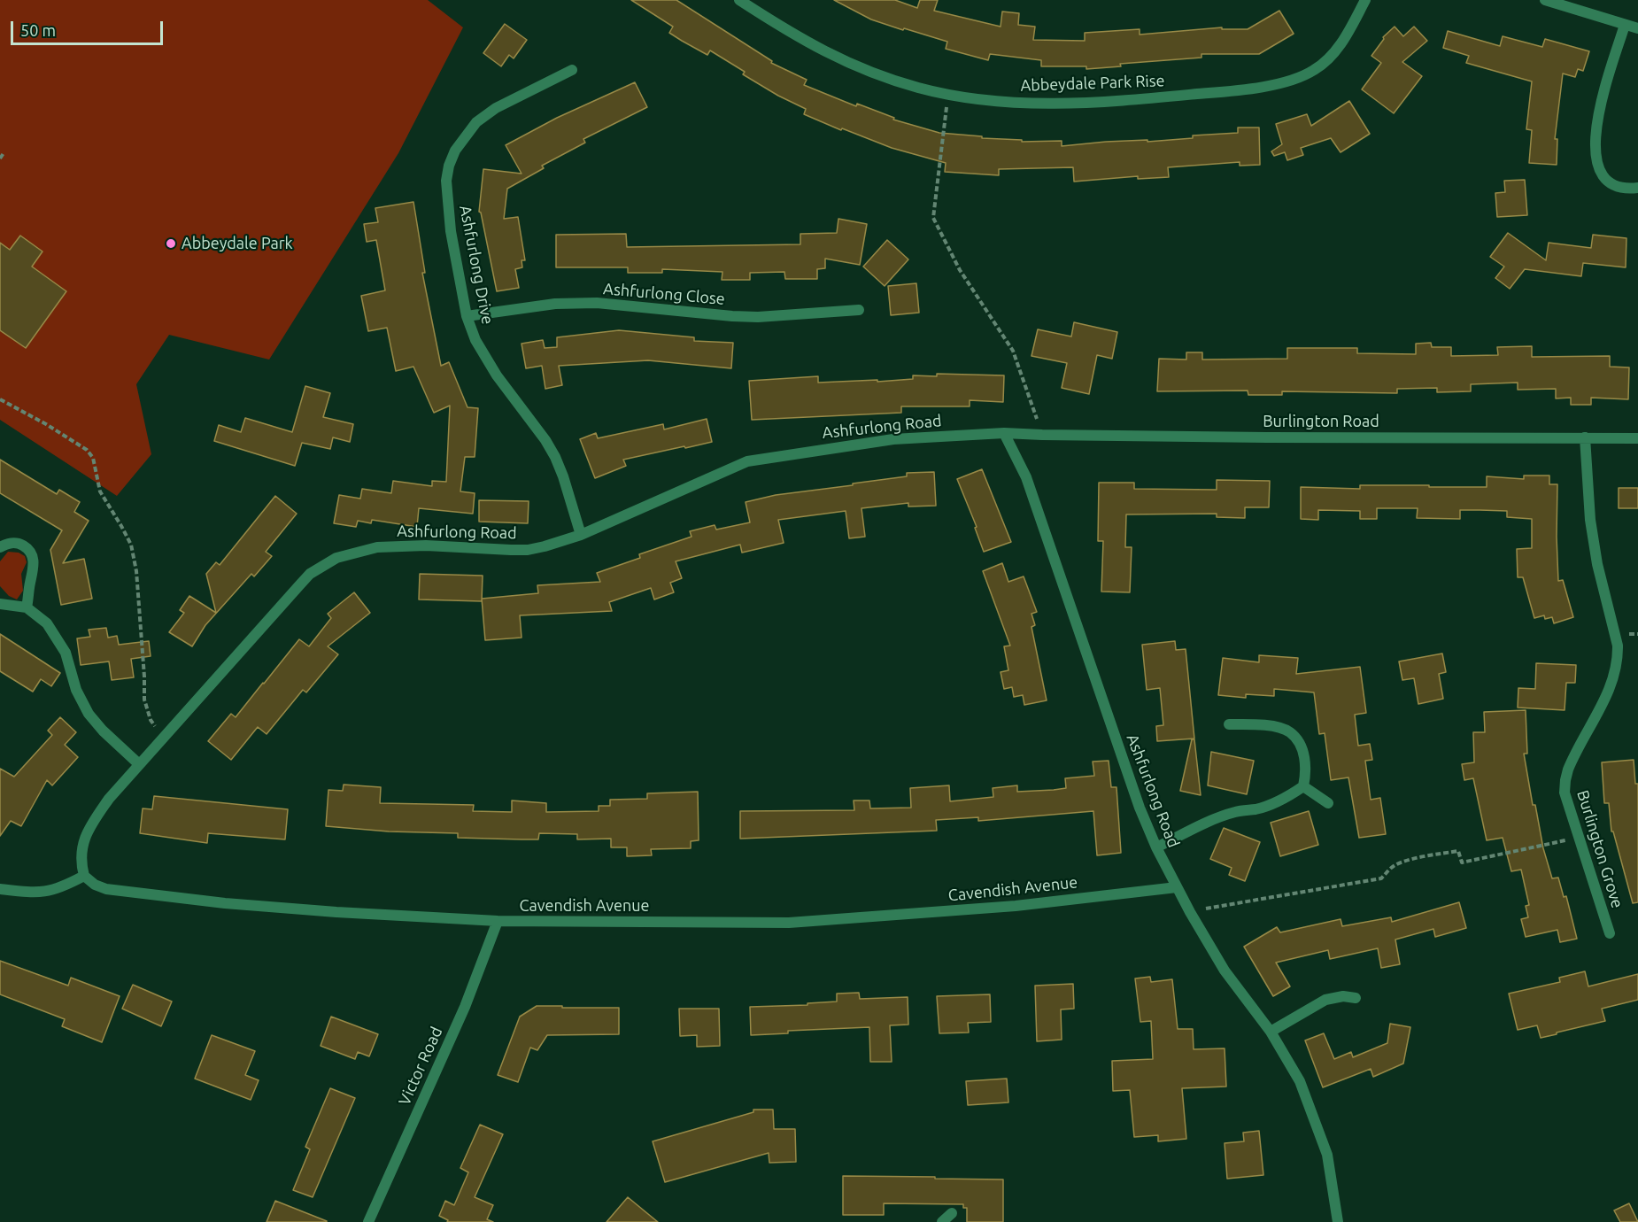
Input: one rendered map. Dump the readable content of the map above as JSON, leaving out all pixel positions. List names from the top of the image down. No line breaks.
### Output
{"streets":{"street":["Abbeydale Park Rise","Ashfurlong Drive","Ashfurlong Close","Burlington Road","Ashfurlong Road","Burlington Grove","Cavendish Avenue","Victor Road"]},"crossings":[["Ashfurlong Drive","Ashfurlong Close"],["Ashfurlong Drive","Ashfurlong Road"],["Burlington Road","Ashfurlong Road"],["Burlington Road","Burlington Grove"],["Ashfurlong Road","Cavendish Avenue"],["Cavendish Avenue","Victor Road"]],"places":["Abbeydale Park"],"scale_bar":"50 m"}
